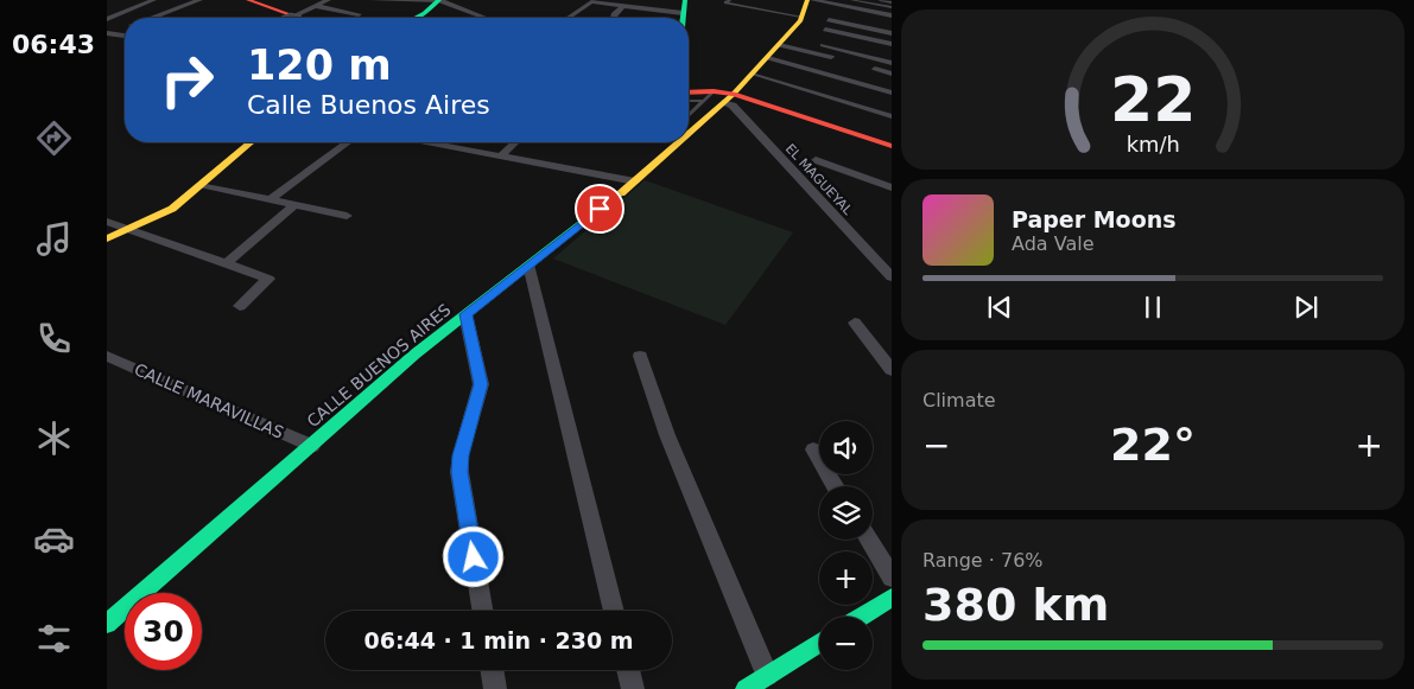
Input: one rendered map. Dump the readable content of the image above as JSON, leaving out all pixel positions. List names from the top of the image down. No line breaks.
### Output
{"streets":{"street":["EL MAGUEYAL","CALLE BUENOS AIRES","CALLE MARAVILLAS"]},"crossings":[["EL MAGUEYAL","CALLE BUENOS AIRES"],["CALLE BUENOS AIRES","CALLE MARAVILLAS"]],"page":{"tabs":"06:43","turn":["120 m","Calle Buenos Aires"],"song":["Paper Moons","Ada Vale"],"tile":["Climate",["Range · 76%","380 km"]],"map_buttons":["+","−"],"heat":["−","22°","+"],"limit":"30","trip":"06:44 · 1 min · 230 m","gauge":["22","km/h"]}}
